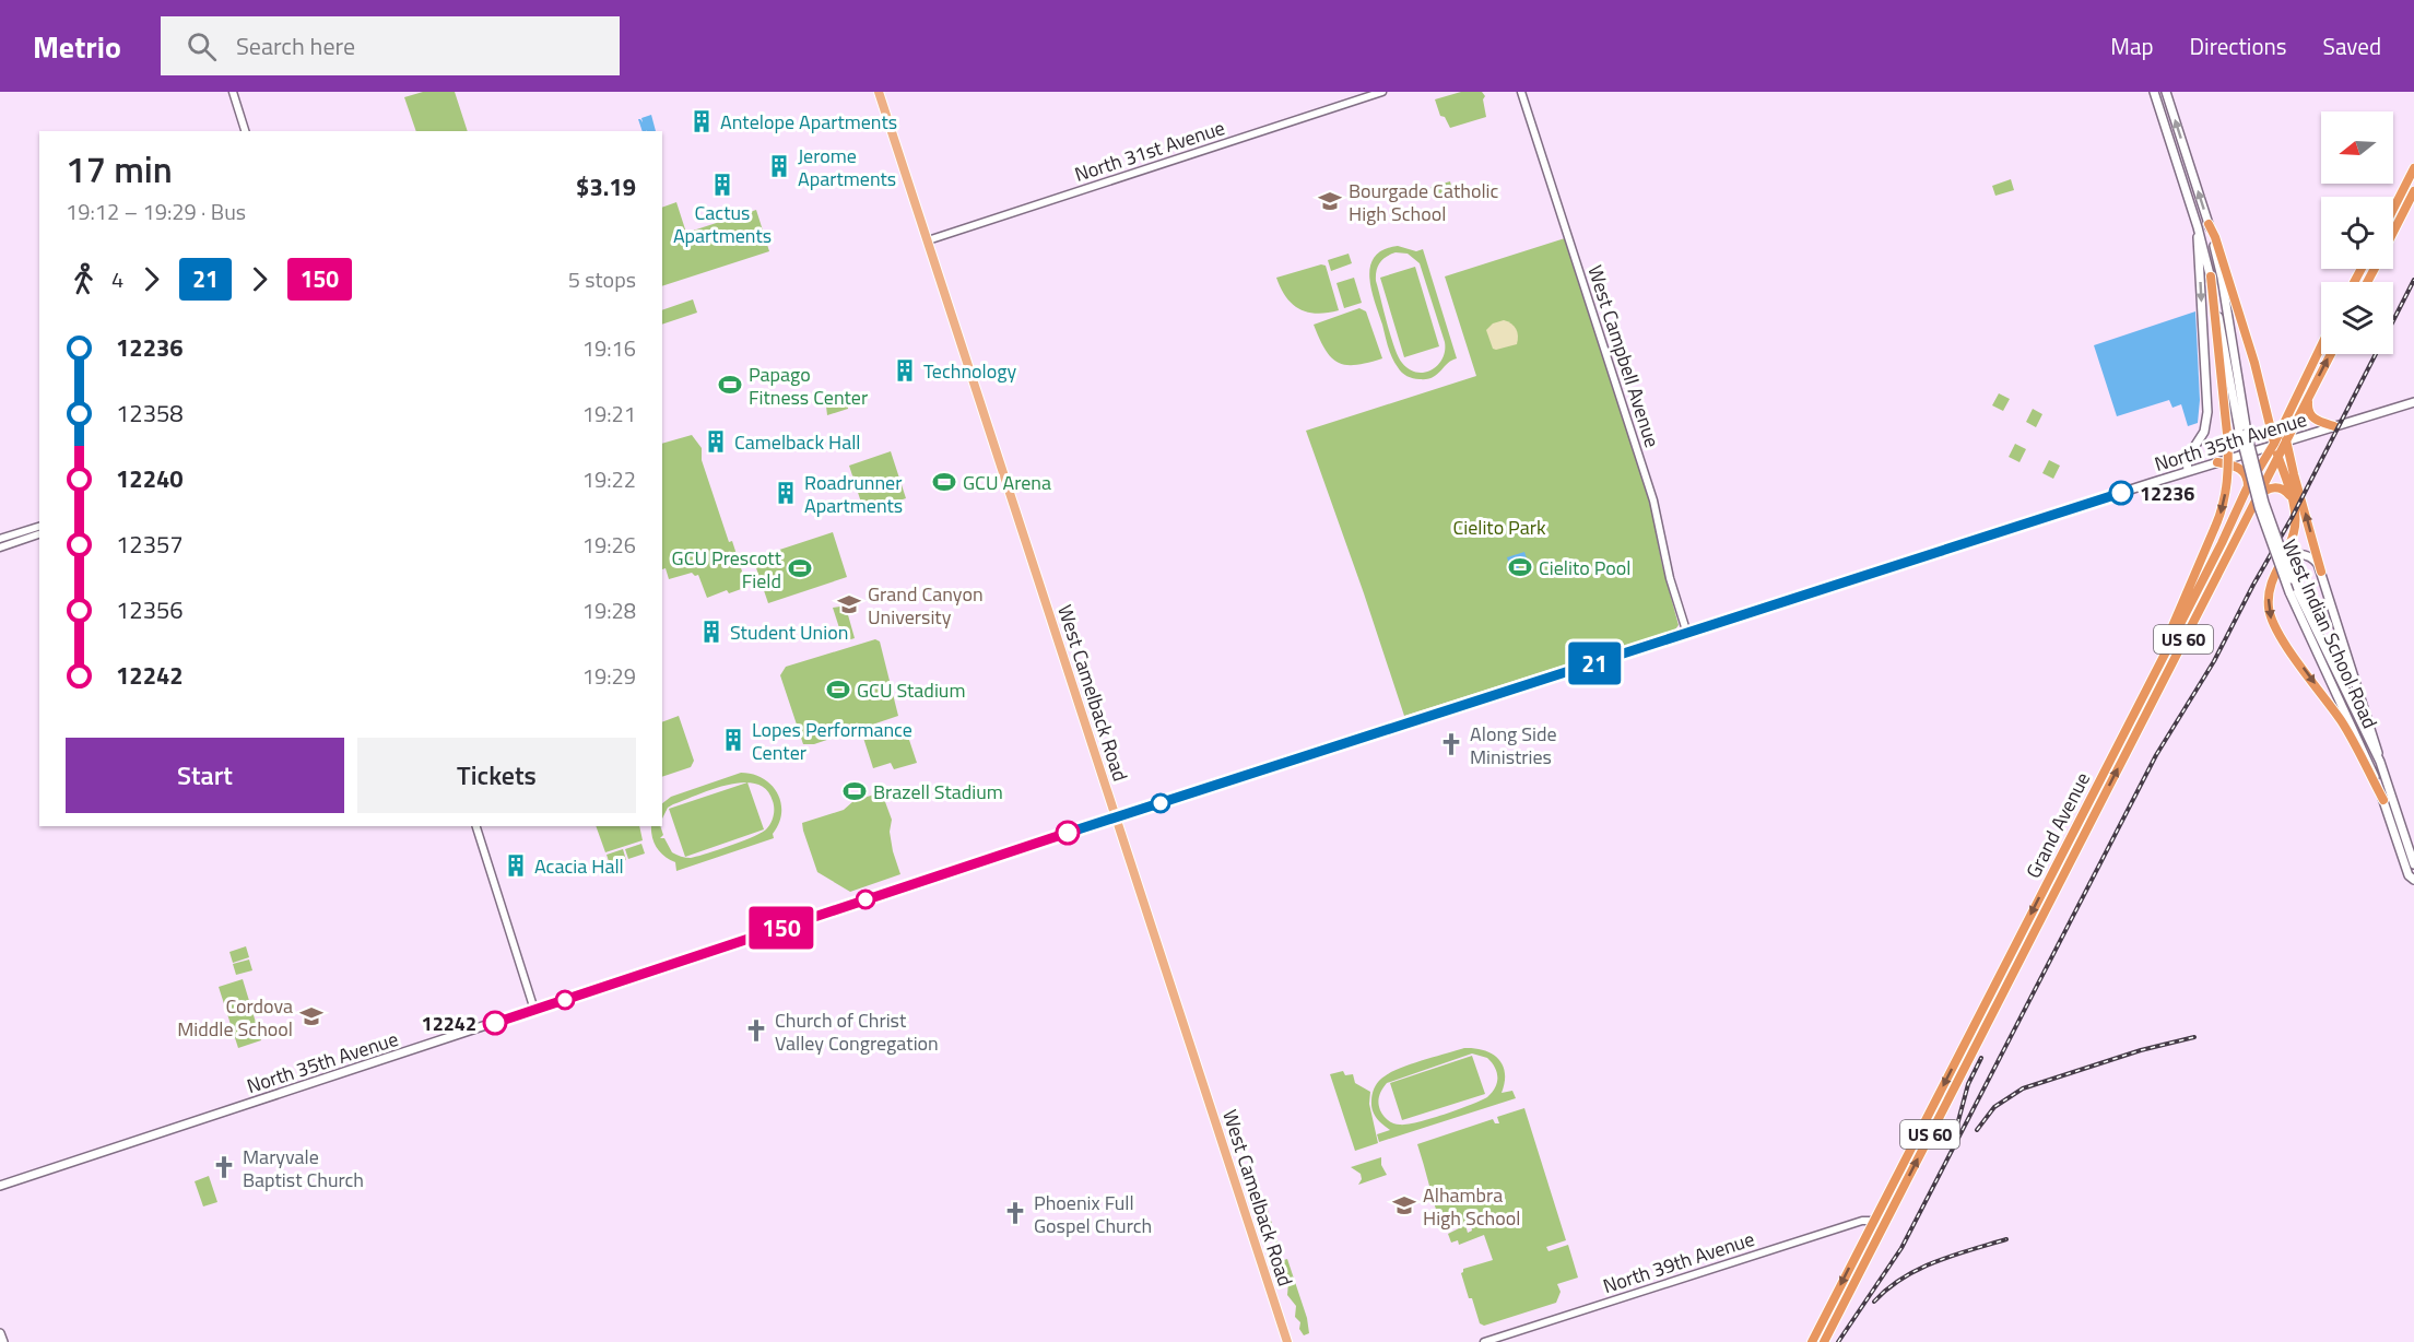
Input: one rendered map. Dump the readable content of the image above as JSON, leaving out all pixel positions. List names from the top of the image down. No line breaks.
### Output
{"streets":{"highway":["US 60","Grand Avenue"],"main road":["North 35th Avenue","West Indian School Road","West Camelback Road"],"street":["North 31st Avenue","West Campbell Avenue","North 39th Avenue"]},"crossings":[["North 31st Avenue","West Camelback Road"],["West Campbell Avenue","North 35th Avenue"],["North 35th Avenue","West Camelback Road"],["North 35th Avenue","Grand Avenue"],["Grand Avenue","North 39th Avenue"]],"parks":["Cielito Park"],"places":{"building":["Antelope Apartments","Jerome Apartments","Cactus Apartments","Technology","Camelback Hall","Roadrunner Apartments","Student Union","Lopes Performance Center","Acacia Hall"],"school or university":["Bourgade Catholic High School","Grand Canyon University","Cordova Middle School","Alhambra High School"],"sports":["Papago Fitness Center","GCU Arena","Cielito Pool","GCU Prescott Field","GCU Stadium","Brazell Stadium"],"other":["12236","12242"],"church":["Along Side Ministries","Church of Christ Valley Congregation","Maryvale Baptist Church","Phoenix Full Gospel Church"]},"lines":["bus line 21","bus line 150"],"north":"left","page":{"header":"Metrio","search":"Search here","nav":["Map","Directions","Saved"],"on_map":["21","150"],"heading":["17 min","19:12 – 19:29 · Bus","$3.19"],"legs":["4","21","150","5 stops"],"list":[{"name":"12236","value":"19:16"},{"name":"12358","value":"19:21"},{"name":"12240","value":"19:22"},{"name":"12357","value":"19:26"},{"name":"12356","value":"19:28"},{"name":"12242","value":"19:29"}],"buttons":["Start","Tickets"]}}
